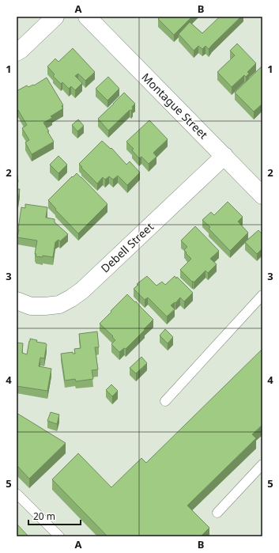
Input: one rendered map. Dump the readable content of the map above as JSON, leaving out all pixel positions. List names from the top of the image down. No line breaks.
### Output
{"streets":{"street":["Montague Street","Debell Street"]},"crossings":[["Montague Street","Debell Street"]],"scale_bar":"20 m","grid":{"columns":["A","B"],"rows":["1","2","3","4","5"]}}
